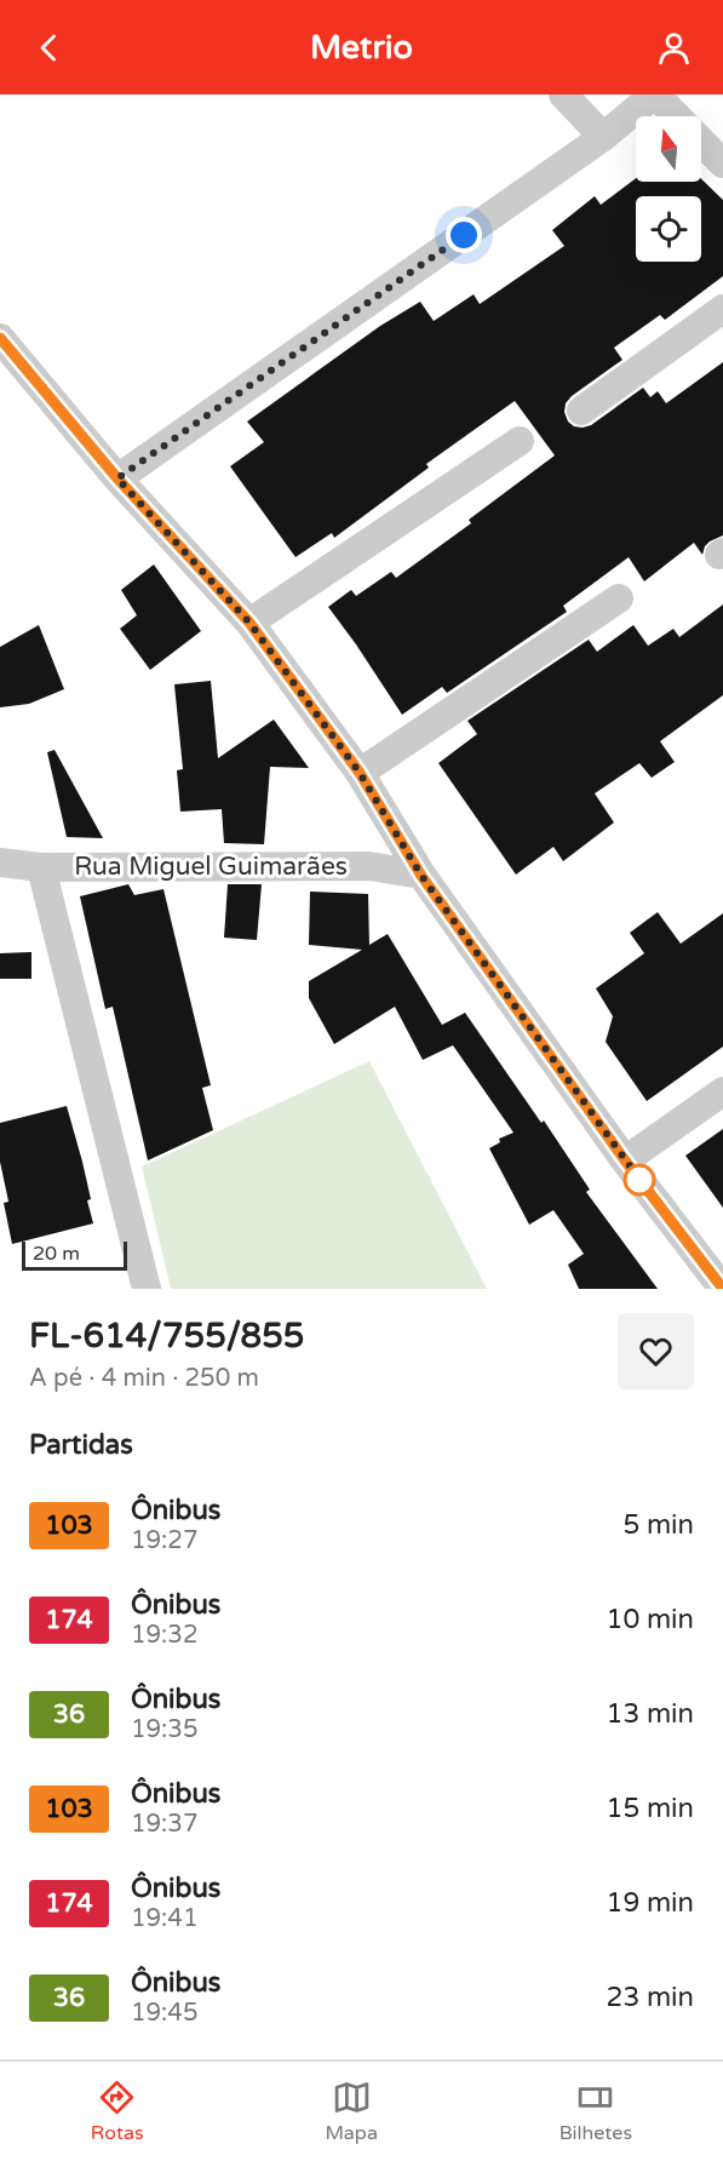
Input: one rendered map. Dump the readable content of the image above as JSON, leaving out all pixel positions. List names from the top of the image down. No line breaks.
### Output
{"streets":{"street":["Rua Miguel Guimarães"]},"lines":["bus line 103"],"scale_bar":"20 m","north":"top","page":{"header":"Metrio","scale":"20 m","heading":[["FL-614/755/855","A pé · 4 min · 250 m"],"Partidas"],"list":[{"mark":"103","name":"Ônibus","note":"19:27","value":"5 min"},{"mark":"174","name":"Ônibus","note":"19:32","value":"10 min"},{"mark":"36","name":"Ônibus","note":"19:35","value":"13 min"},{"mark":"103","name":"Ônibus","note":"19:37","value":"15 min"},{"mark":"174","name":"Ônibus","note":"19:41","value":"19 min"},{"mark":"36","name":"Ônibus","note":"19:45","value":"23 min"}],"tabs":["Rotas","Mapa","Bilhetes"]}}
